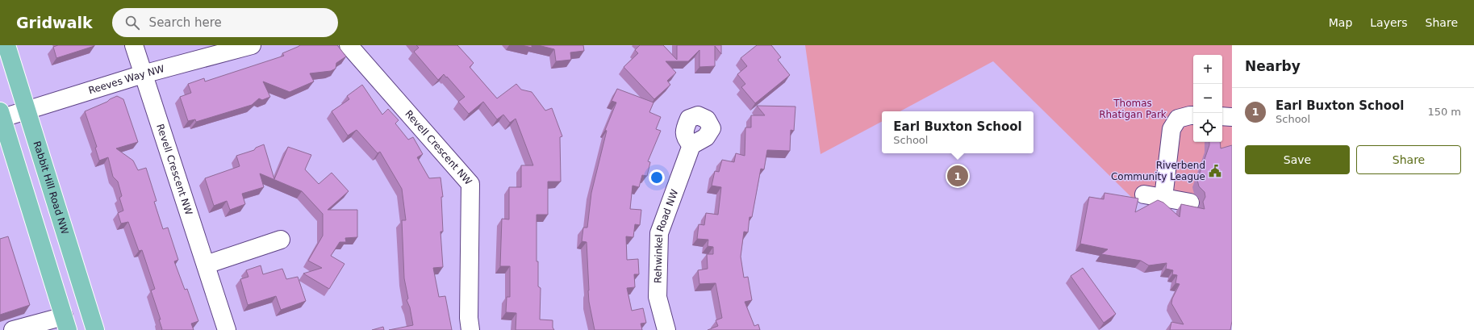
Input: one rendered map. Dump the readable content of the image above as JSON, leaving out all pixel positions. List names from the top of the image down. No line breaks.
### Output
{"streets":{"main road":["Rabbit Hill Road NW"],"street":["Reeves Way NW","Revell Crescent NW","Rehwinkel Road NW"]},"crossings":[["Reeves Way NW","Revell Crescent NW"],["Reeves Way NW","Rabbit Hill Road NW"]],"parks":["Thomas Rhatigan Park"],"places":{"public building":["Riverbend Community League"]},"page":{"header":"Gridwalk","search":"Search here","nav":["Map","Layers","Share"],"heading":"Nearby","map_buttons":["+","−"],"list":[{"mark":"1","name":"Earl Buxton School","note":"School","value":"150 m"}],"popup":["Earl Buxton School","School"],"buttons":["Save","Share"],"pins":"1"}}
